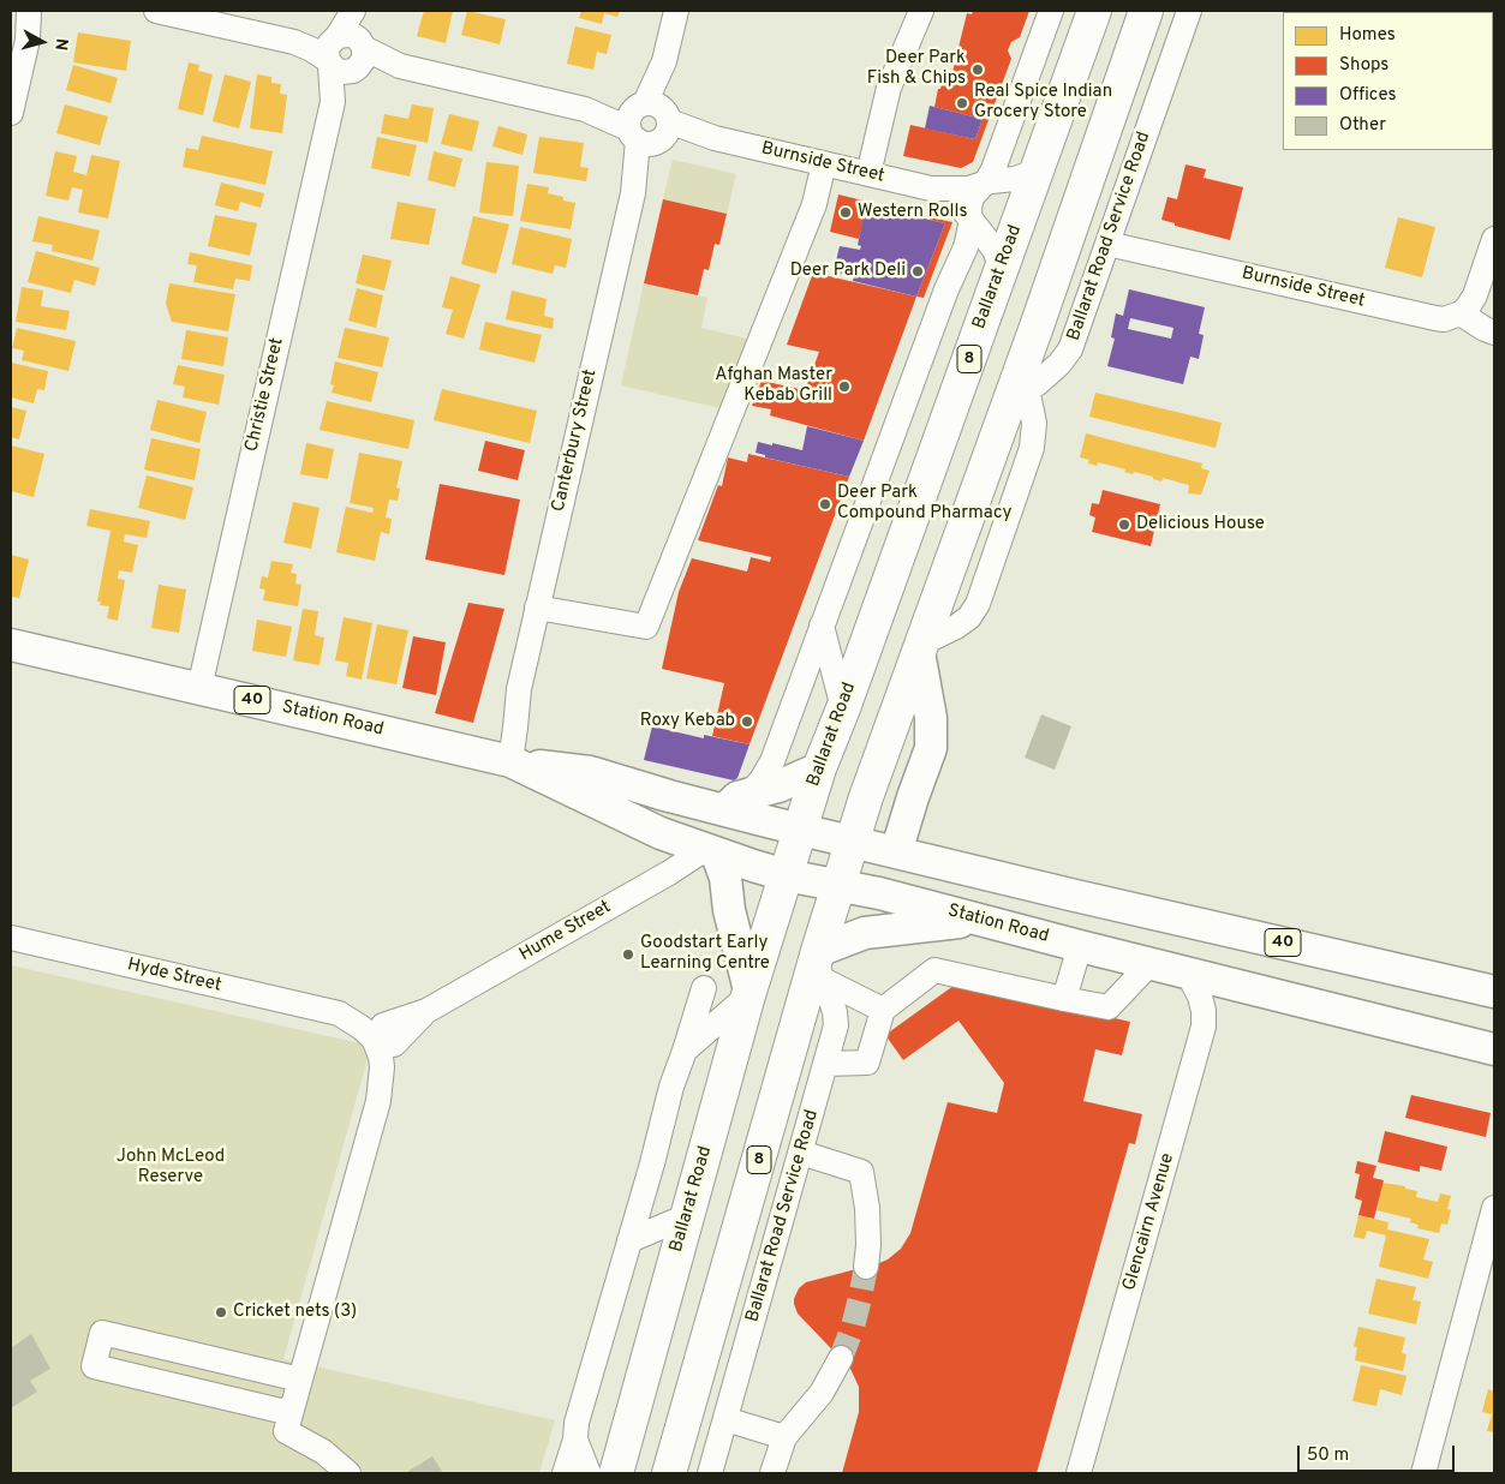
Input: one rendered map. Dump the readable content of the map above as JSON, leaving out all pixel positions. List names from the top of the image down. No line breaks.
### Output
{"streets":{"highway":["Ballarat Road","8"],"main road":["40","Station Road"],"street":["Burnside Street","Ballarat Road Service Road","Christie Street","Canterbury Street","Hume Street","Hyde Street","Glencairn Avenue"]},"crossings":[["Burnside Street","Ballarat Road Service Road"],["Burnside Street","Ballarat Road"],["Burnside Street","Christie Street"],["Burnside Street","Canterbury Street"],["Ballarat Road Service Road","8"],["Ballarat Road","Station Road"],["8","Station Road"],["Christie Street","Station Road"],["Canterbury Street","Station Road"],["Station Road","Hume Street"],["Station Road","Glencairn Avenue"],["Hume Street","Hyde Street"]],"parks":["John McLeod Reserve"],"places":["Deer Park Fish & Chips","Real Spice Indian Grocery Store","Western Rolls","Deer Park Deli","Afghan Master Kebab Grill","Deer Park Compound Pharmacy","Delicious House","Roxy Kebab","Goodstart Early Learning Centre","Cricket nets (3)"],"legend":["Homes","Shops","Offices","Other"],"scale_bar":"50 m","north":"right"}
